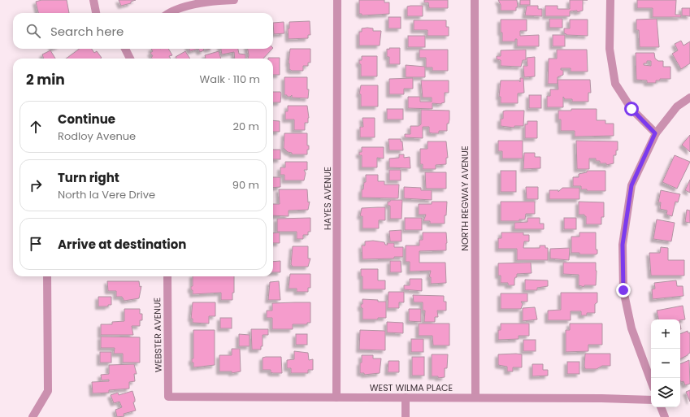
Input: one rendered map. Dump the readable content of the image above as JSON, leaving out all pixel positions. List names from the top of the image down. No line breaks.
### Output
{"streets":{"street":["HAYES AVENUE","NORTH REGWAY AVENUE","WEBSTER AVENUE","WEST WILMA PLACE"]},"crossings":[["HAYES AVENUE","WEST WILMA PLACE"],["NORTH REGWAY AVENUE","WEST WILMA PLACE"],["WEBSTER AVENUE","WEST WILMA PLACE"]],"page":{"search":"Search here","heading":["2 min","Walk · 110 m"],"list":[["Continue","Rodloy Avenue","20 m"],["Turn right","North la Vere Drive","90 m"],"Arrive at destination"],"map_buttons":["+","−"]}}
